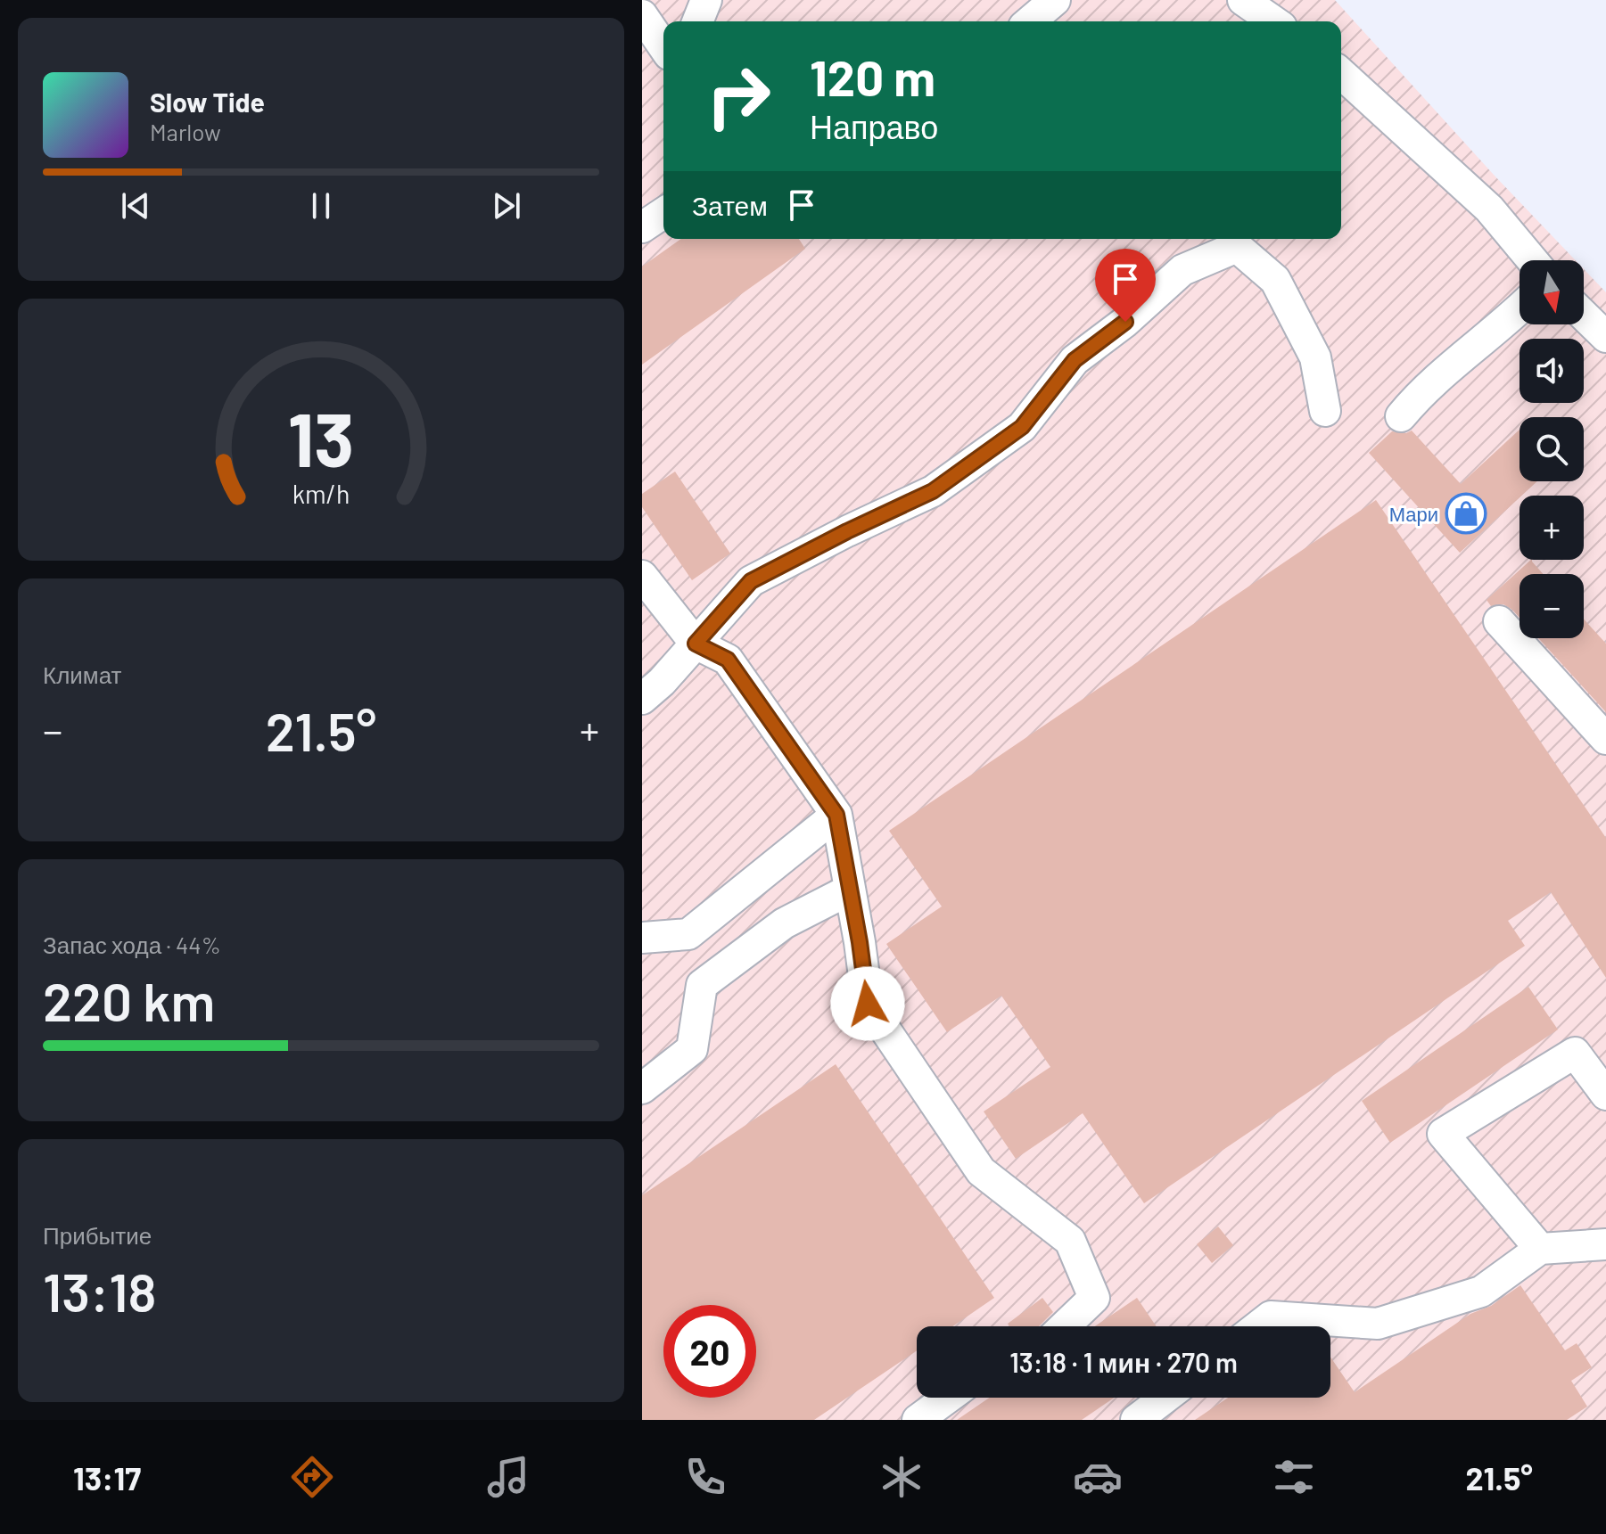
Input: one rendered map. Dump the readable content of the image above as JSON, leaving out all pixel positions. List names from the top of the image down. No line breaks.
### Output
{"places":{"shop":["Мари"]},"north":"bottom","page":{"turn":["120 m","Направо"],"song":["Slow Tide","Marlow"],"then":"Затем","map_buttons":["+","−"],"tile":["Климат",["Запас хода · 44%","220 km"],["Прибытие","13:18"]],"heat":["−","21.5°","+"],"limit":"20","trip":"13:18 · 1 мин · 270 m","tabs":["13:17","21.5°"],"gauge":["13","km/h"]}}
